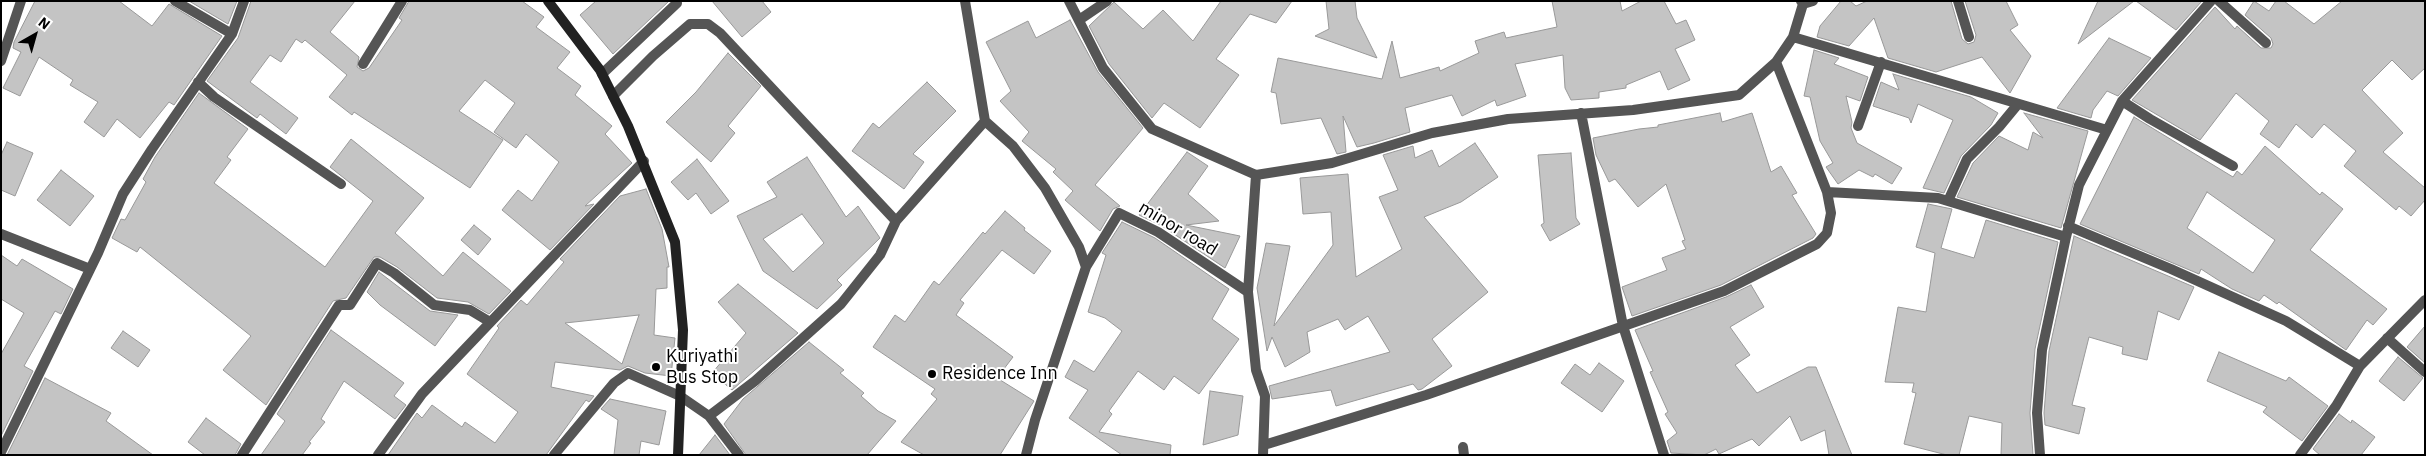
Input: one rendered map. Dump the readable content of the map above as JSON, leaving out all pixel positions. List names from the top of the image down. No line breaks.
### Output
{"streets":{"street":["minor road"]},"places":["Kuriyathi Bus Stop","Residence Inn"],"north":"top right"}
